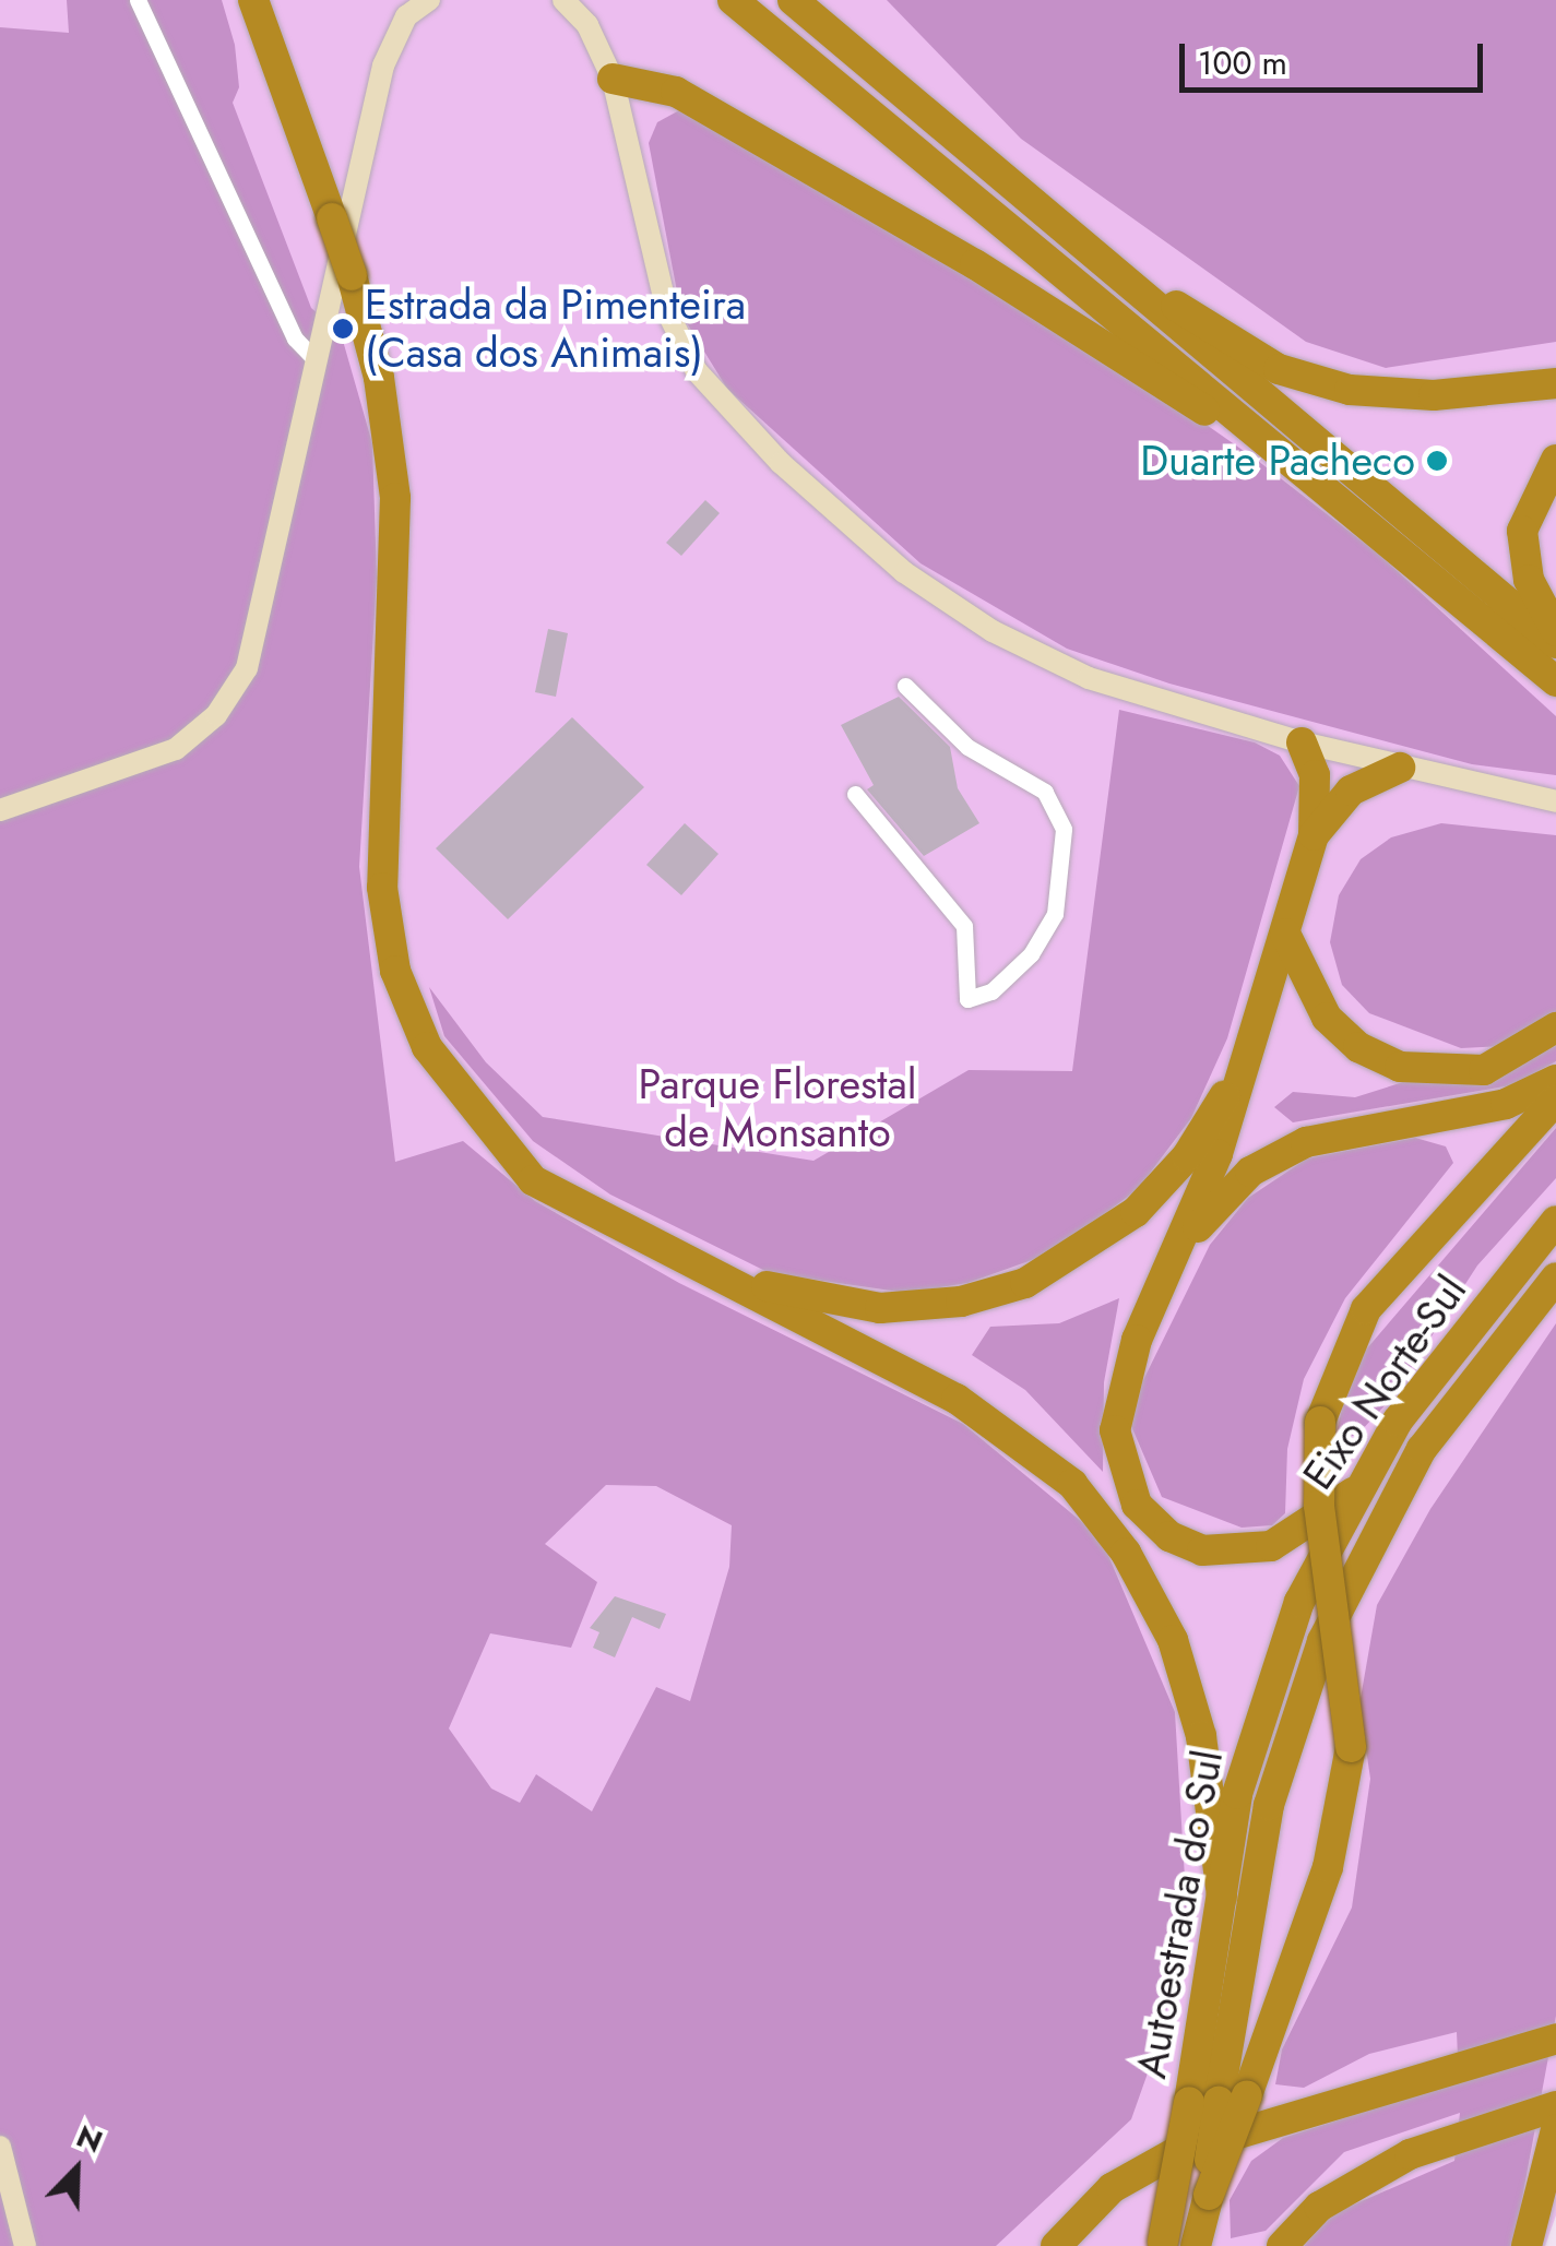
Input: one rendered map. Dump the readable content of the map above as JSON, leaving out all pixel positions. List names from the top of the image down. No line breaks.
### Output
{"streets":{"highway":["Eixo Norte-Sul","Autoestrada do Sul"]},"crossings":[["Eixo Norte-Sul","Autoestrada do Sul"]],"parks":["Parque Florestal de Monsanto"],"places":["Estrada da Pimenteira (Casa dos Animais)","Duarte Pacheco"],"scale_bar":"100 m","north":"top right"}
